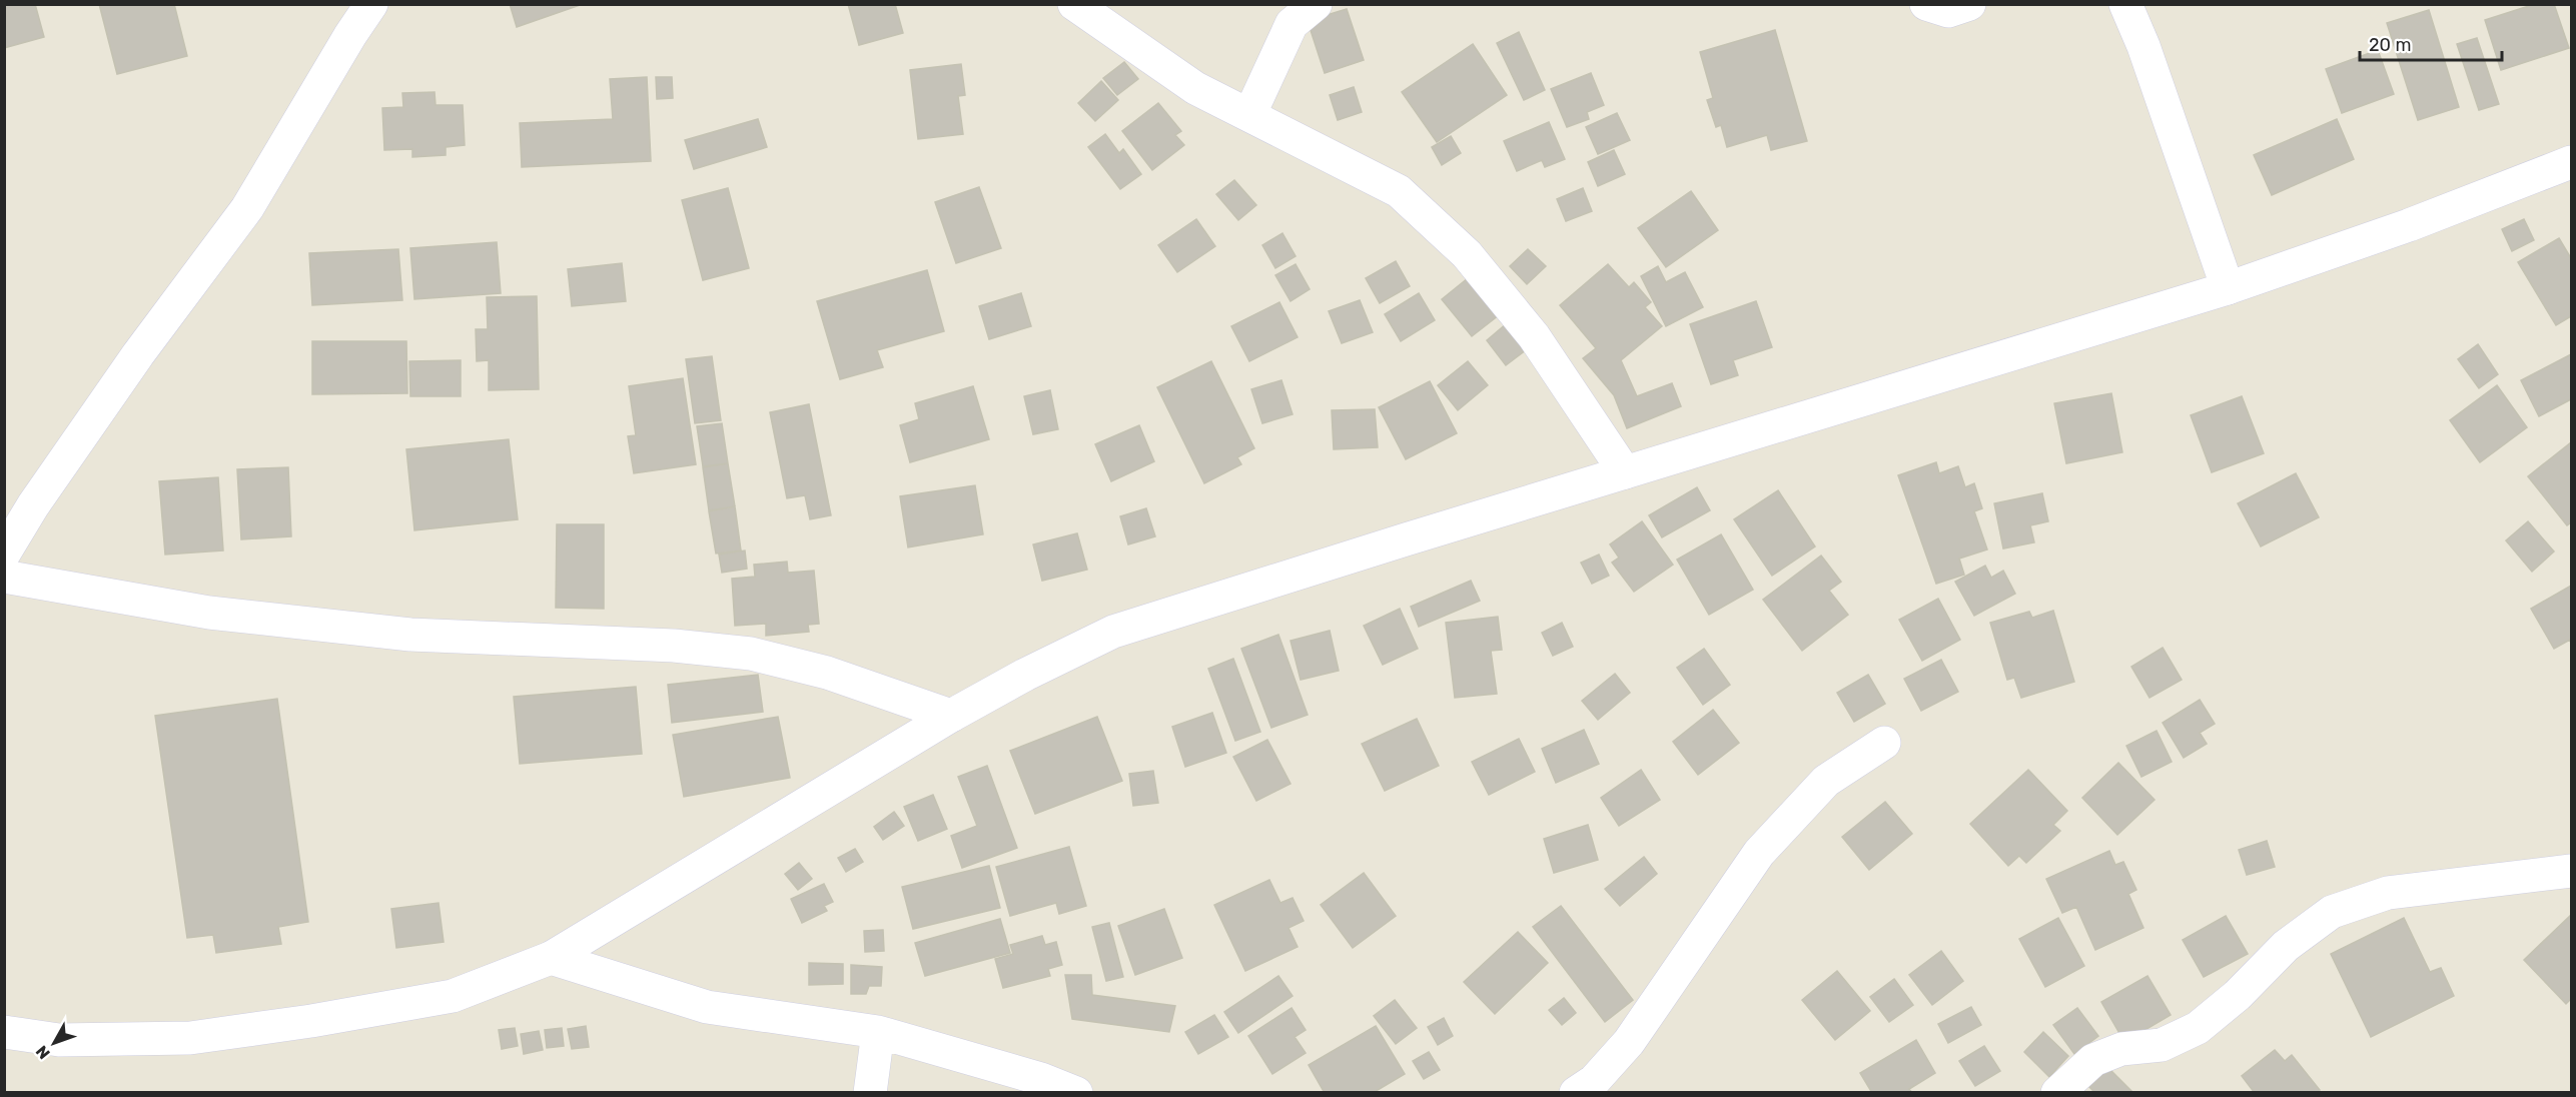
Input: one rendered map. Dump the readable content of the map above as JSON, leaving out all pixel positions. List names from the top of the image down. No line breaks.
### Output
{"scale_bar":"20 m","north":"bottom left"}
